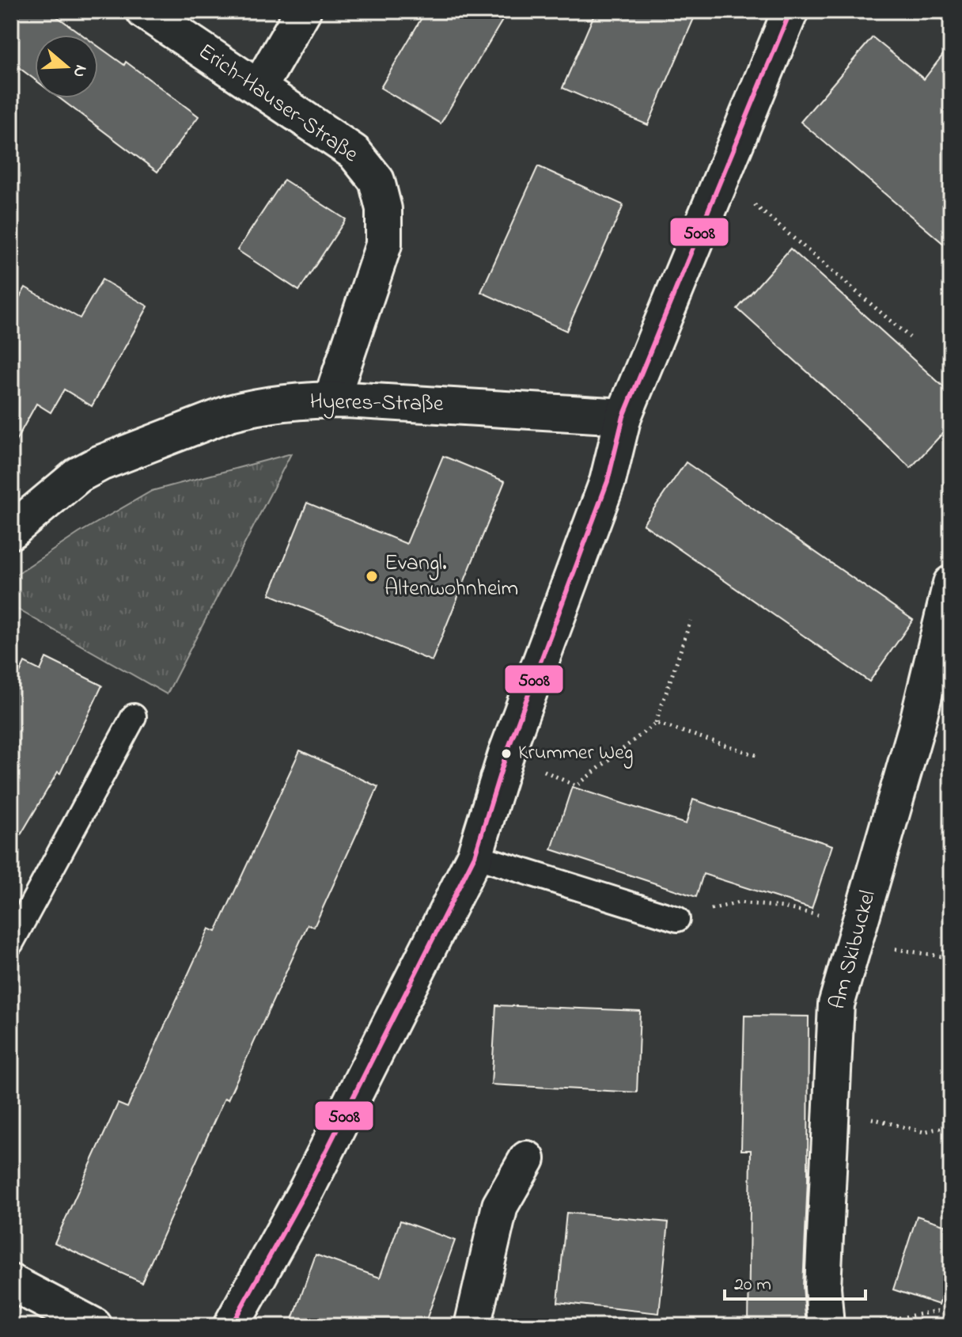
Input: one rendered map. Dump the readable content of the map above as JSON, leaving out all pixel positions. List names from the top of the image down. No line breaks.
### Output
{"streets":{"street":["Erich-Hauser-Straße","Hyeres-Straße","Am Skibuckel"]},"crossings":[["Erich-Hauser-Straße","Hyeres-Straße"]],"places":["Evangl. Altenwohnheim","Krummer Weg"],"lines":["transit line 5008"],"scale_bar":"20 m","north":"right"}
